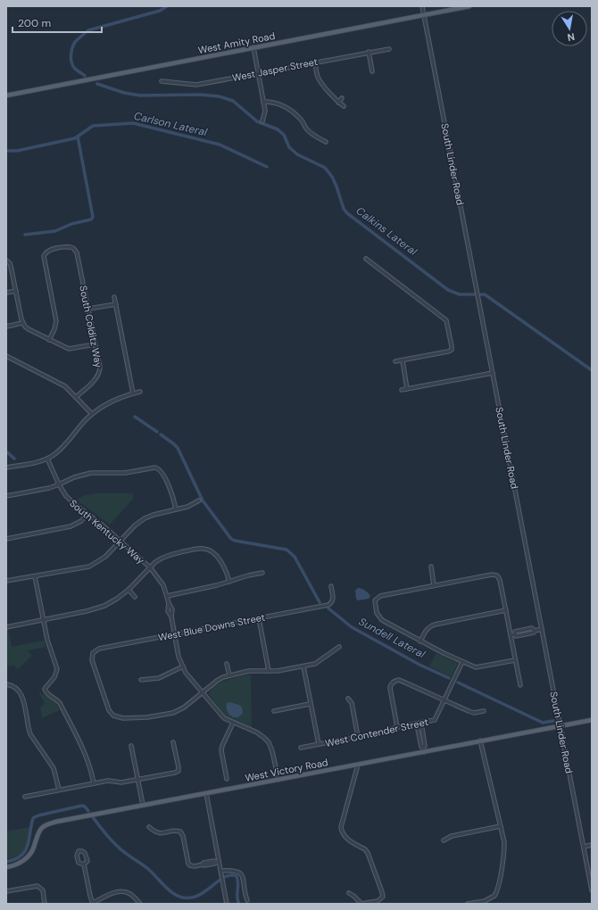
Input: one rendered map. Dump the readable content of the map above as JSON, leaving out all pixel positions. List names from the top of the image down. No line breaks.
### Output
{"streets":{"main road":["West Amity Road","West Victory Road"],"street":["West Jasper Street","South Linder Road","South Colditz Way","South Kentucky Way","West Blue Downs Street","West Contender Street"]},"crossings":[["West Amity Road","South Linder Road"],["South Linder Road","West Victory Road"],["South Kentucky Way","West Blue Downs Street"],["South Kentucky Way","West Victory Road"]],"water":["Carlson Lateral","Calkins Lateral","Sundell Lateral"],"scale_bar":"200 m","north":"bottom"}
